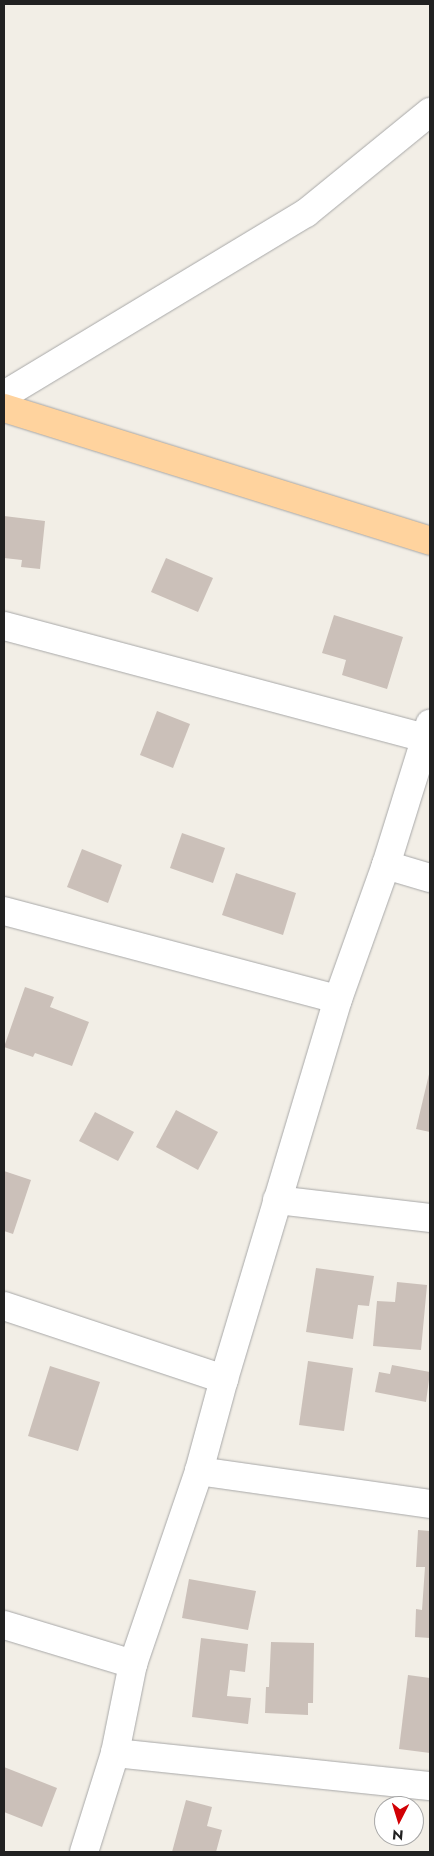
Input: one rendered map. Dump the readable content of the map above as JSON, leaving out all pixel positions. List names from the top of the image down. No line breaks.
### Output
{"north":"bottom"}
